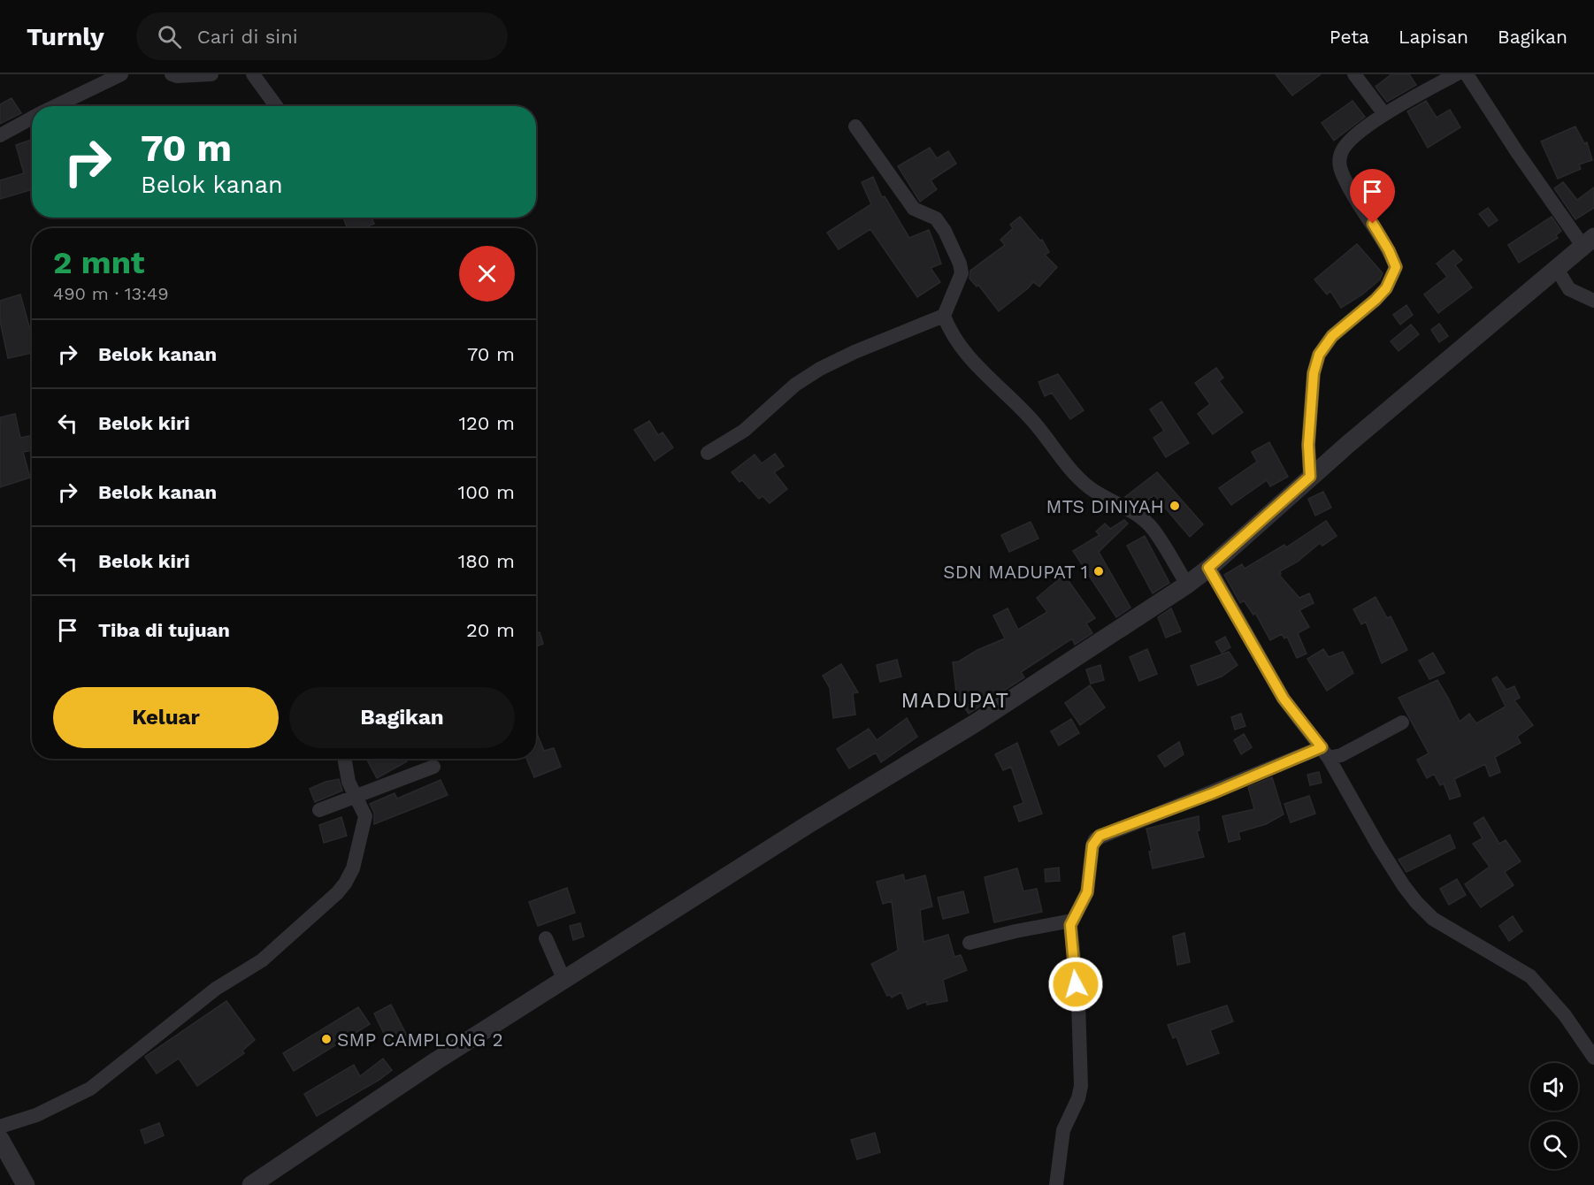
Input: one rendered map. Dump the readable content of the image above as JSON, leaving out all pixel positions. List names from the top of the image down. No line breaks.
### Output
{"districts":["MADUPAT"],"places":["MTS DINIYAH","SDN MADUPAT 1","SMP CAMPLONG 2"],"page":{"header":"Turnly","search":"Cari di sini","nav":["Peta","Lapisan","Bagikan"],"turn":["70 m","Belok kanan"],"heading":["2 mnt","490 m · 13:49"],"list":[{"name":"Belok kanan","value":"70 m"},{"name":"Belok kiri","value":"120 m"},{"name":"Belok kanan","value":"100 m"},{"name":"Belok kiri","value":"180 m"},{"name":"Tiba di tujuan","value":"20 m"}],"buttons":["Keluar","Bagikan"]}}
